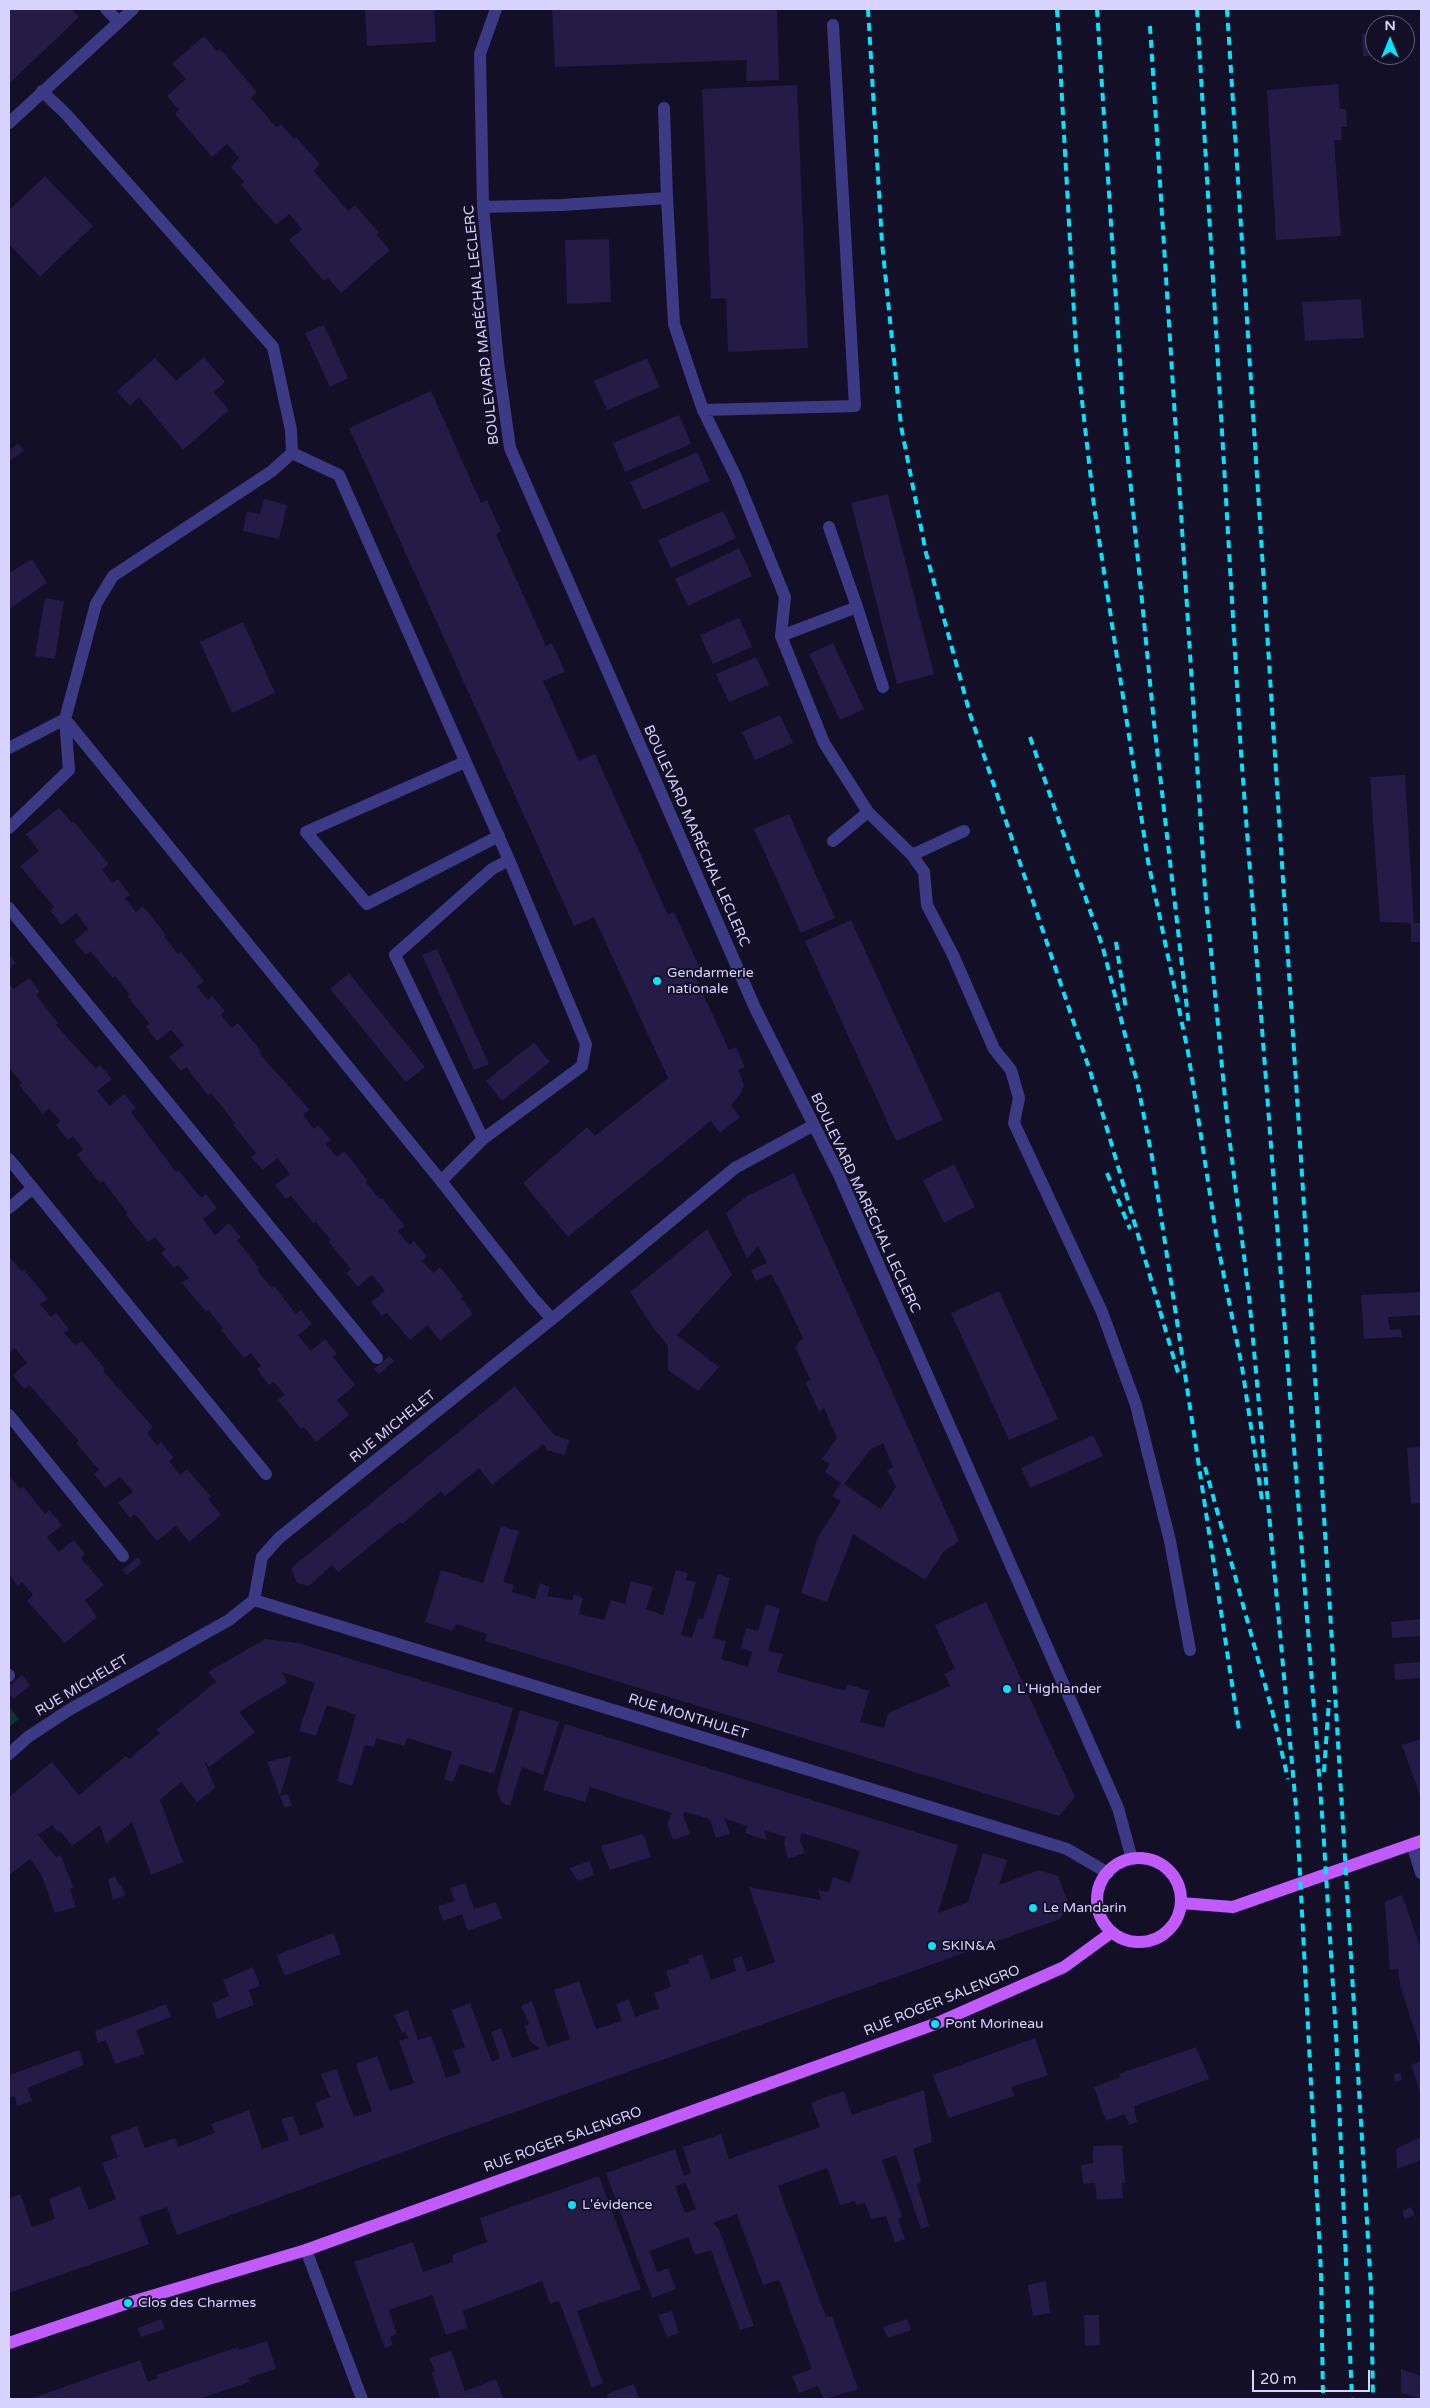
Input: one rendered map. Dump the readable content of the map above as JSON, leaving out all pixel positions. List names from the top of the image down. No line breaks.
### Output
{"streets":{"main road":["RUE ROGER SALENGRO"],"street":["BOULEVARD MARÉCHAL LECLERC","RUE MICHELET","RUE MONTHULET"]},"crossings":[["BOULEVARD MARÉCHAL LECLERC","RUE MICHELET"],["BOULEVARD MARÉCHAL LECLERC","RUE MONTHULET"],["BOULEVARD MARÉCHAL LECLERC","RUE ROGER SALENGRO"],["RUE MICHELET","RUE MONTHULET"],["RUE MONTHULET","RUE ROGER SALENGRO"]],"places":["Gendarmerie nationale","L'Highlander","Le Mandarin","SKIN&A","Pont Morineau","L'évidence","Clos des Charmes"],"scale_bar":"20 m","north":"top"}
